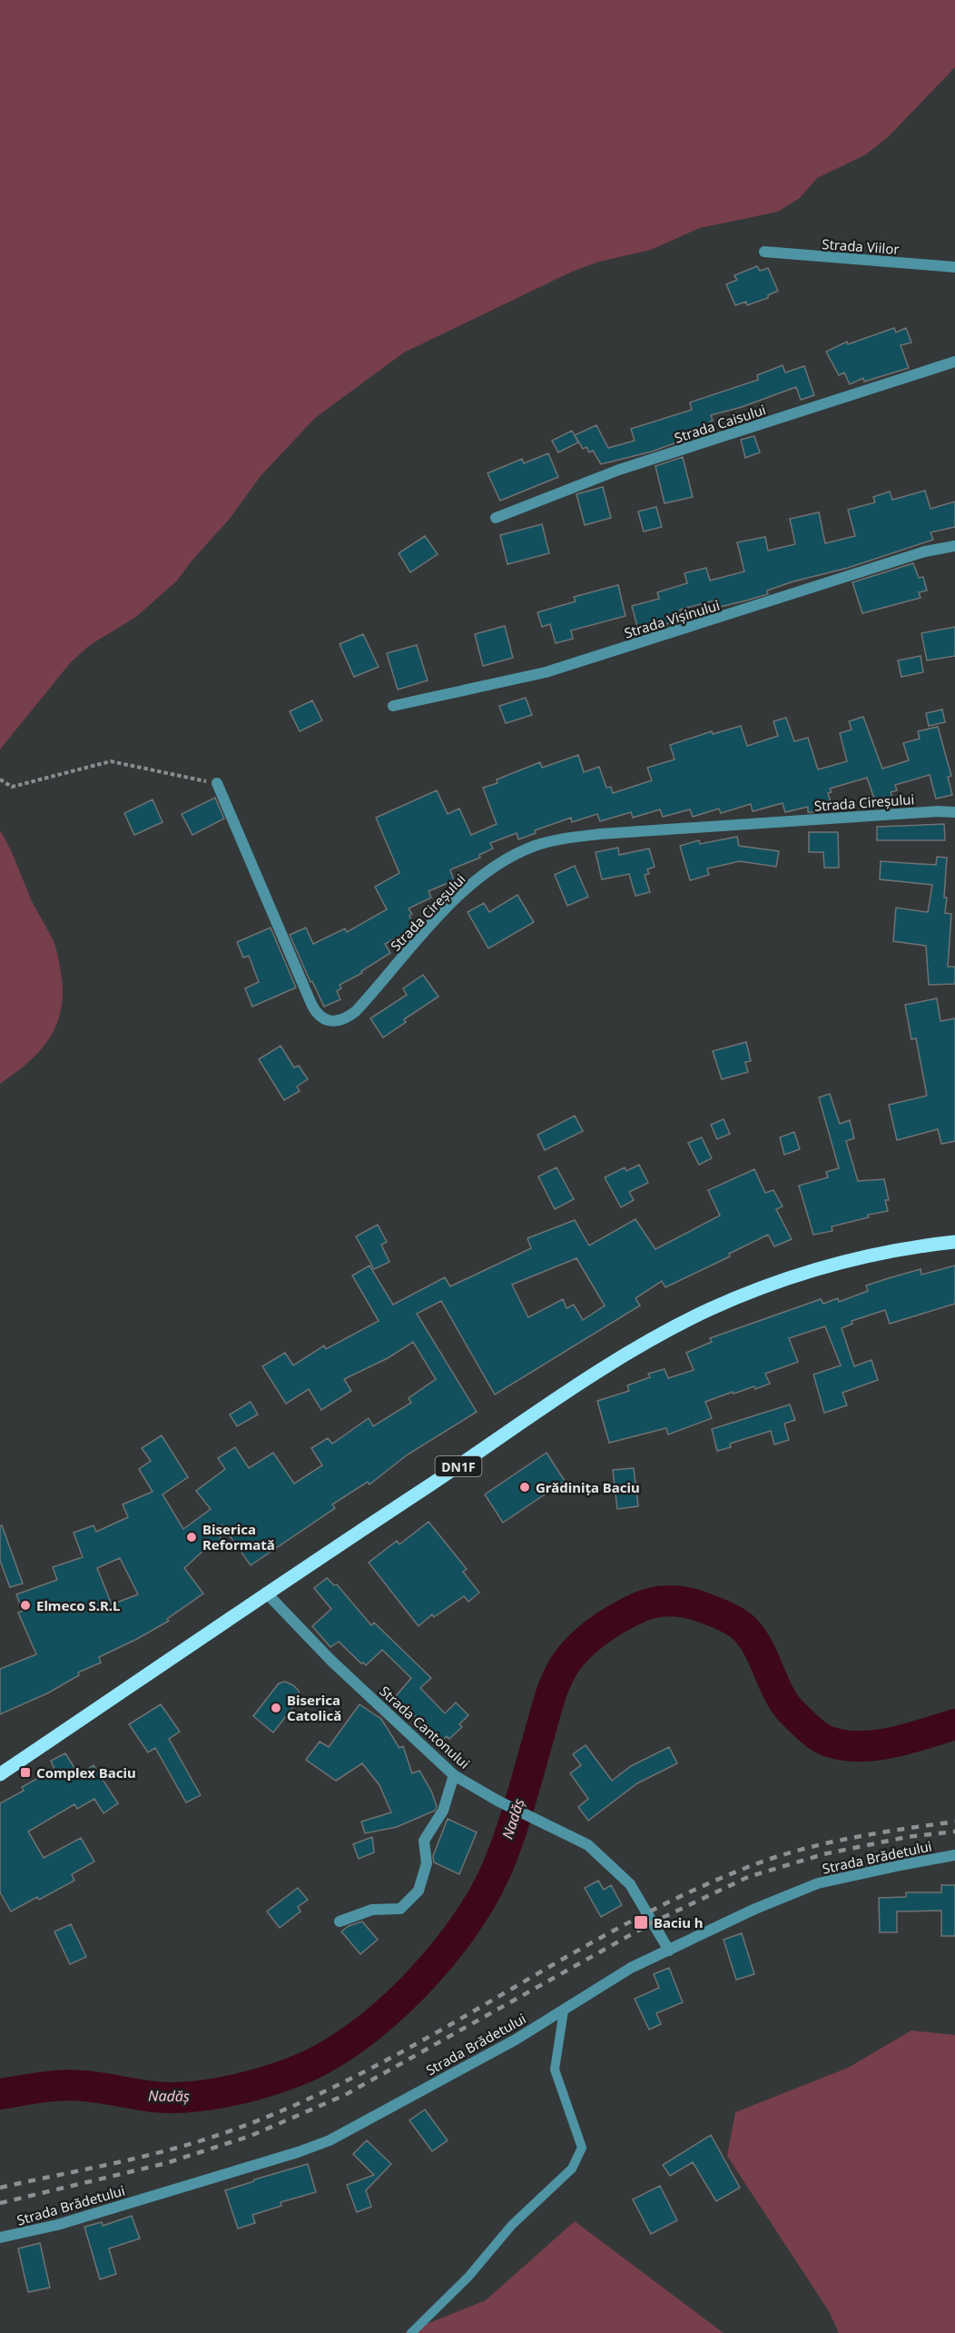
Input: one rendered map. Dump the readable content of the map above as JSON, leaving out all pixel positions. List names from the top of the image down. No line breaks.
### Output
{"streets":{"main road":["DN1F"],"street":["Strada Viilor","Strada Caisului","Strada Vișinului","Strada Cireșului","Strada Cantonului","Strada Brădetului"]},"crossings":[["DN1F","Strada Cantonului"],["Strada Cantonului","Strada Brădetului"]],"water":["Nadăș"],"places":{"other":["Grădinița Baciu","Biserica Reformată","Elmeco S.R.L","Biserica Catolică"],"transit":["Complex Baciu","Baciu h"]}}
